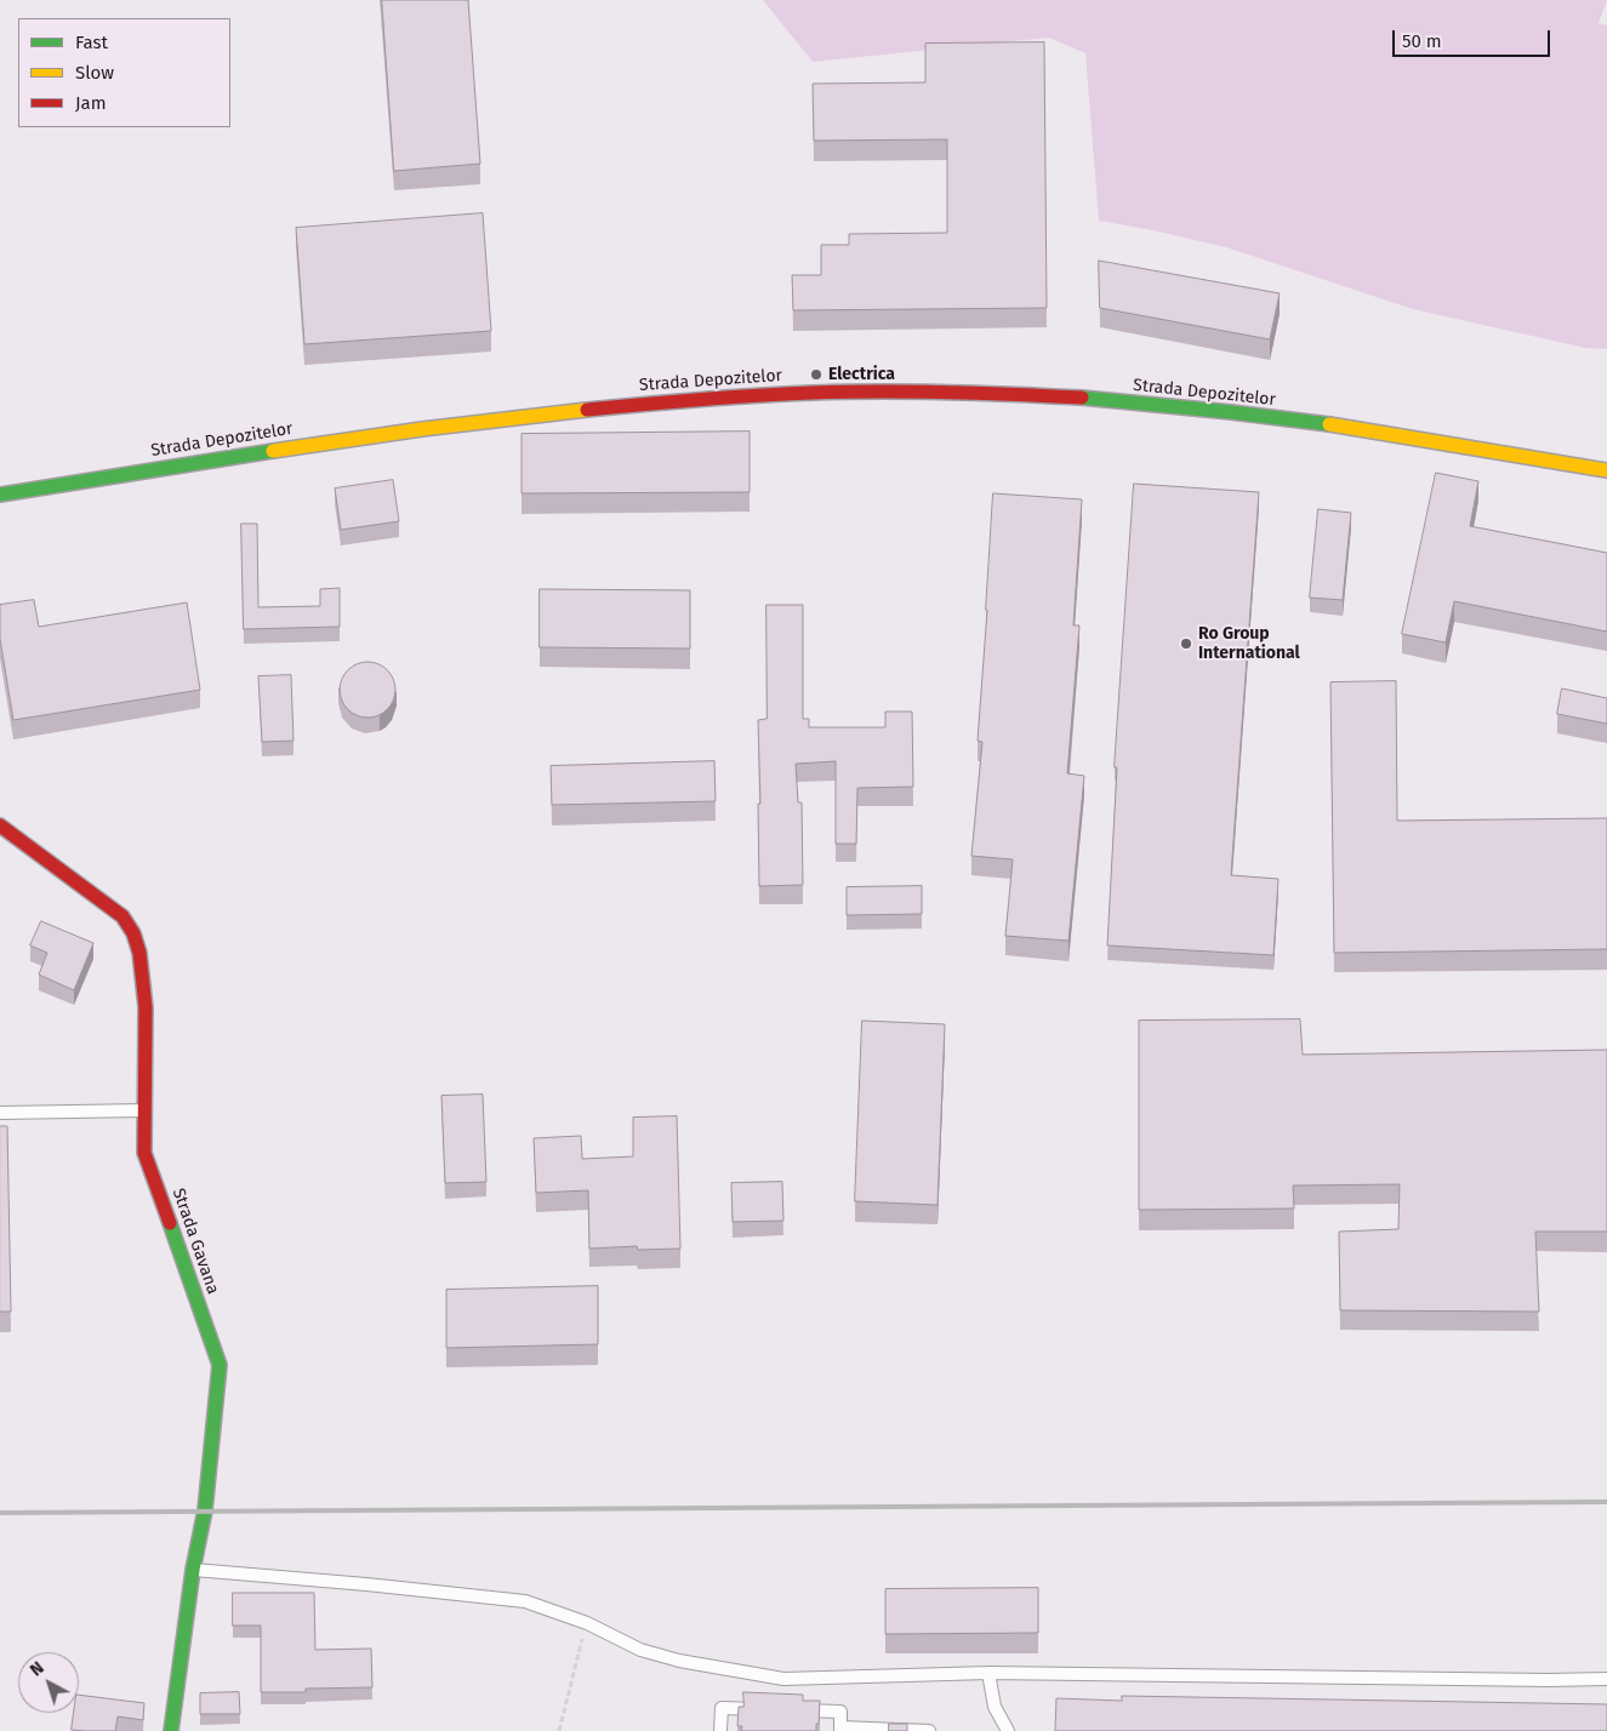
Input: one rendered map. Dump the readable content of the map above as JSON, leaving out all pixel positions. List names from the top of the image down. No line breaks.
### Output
{"streets":{"main road":["Strada Depozitelor","Strada Gavana"]},"places":["Electrica","Ro Group International"],"legend":["Fast","Slow","Jam"],"scale_bar":"50 m","north":"top left"}
